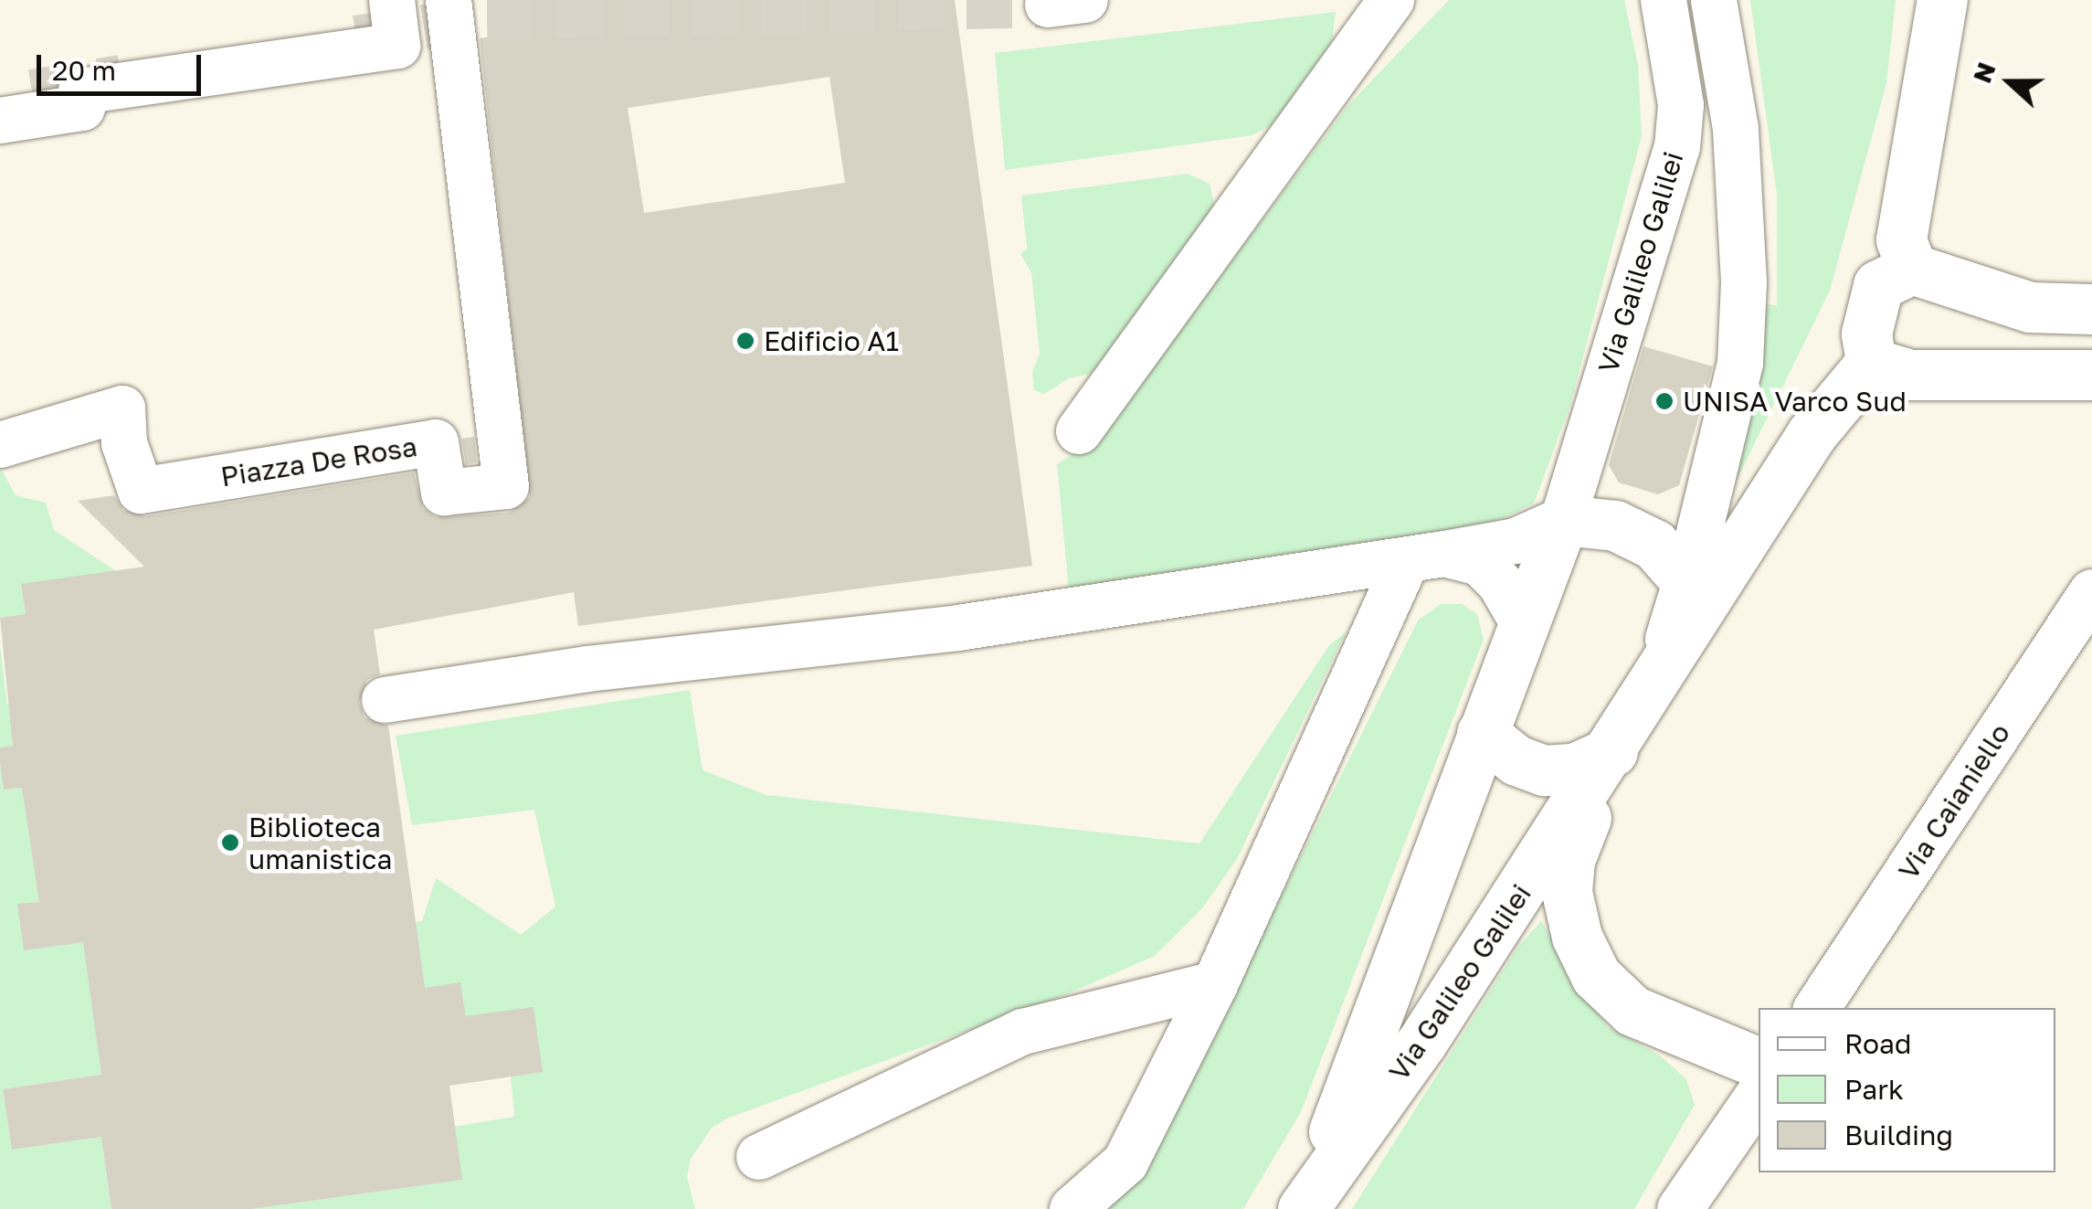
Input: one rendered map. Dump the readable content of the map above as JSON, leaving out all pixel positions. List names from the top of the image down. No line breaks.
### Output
{"streets":{"street":["Via Galileo Galilei","Piazza De Rosa","Via Caianiello"]},"places":["Edificio A1","UNISA Varco Sud","Biblioteca umanistica"],"legend":["Road","Park","Building"],"scale_bar":"20 m","north":"left"}
